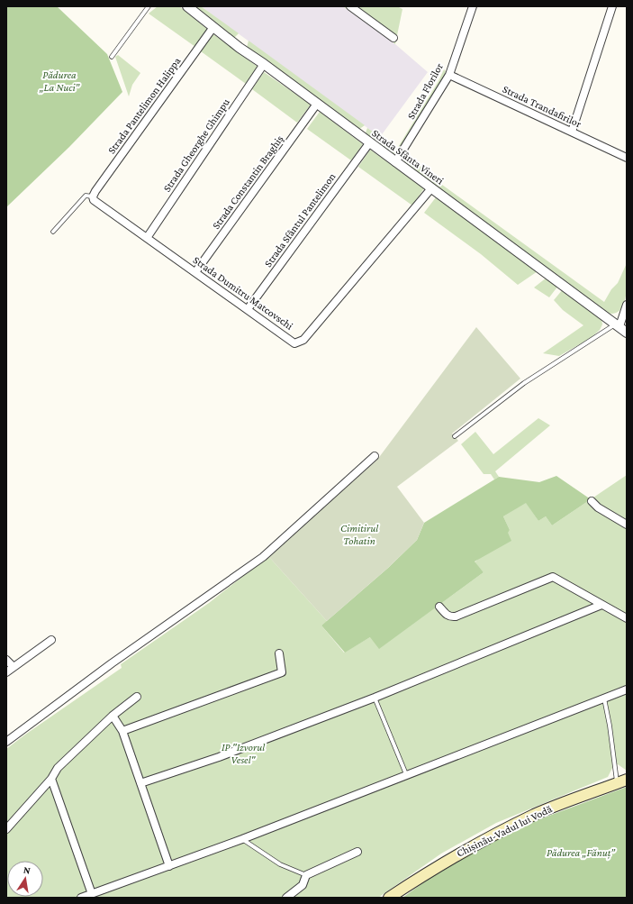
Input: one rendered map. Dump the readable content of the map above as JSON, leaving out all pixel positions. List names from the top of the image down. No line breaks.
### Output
{"streets":{"main road":["Chișinău-Vadul lui Vodă"],"street":["Strada Florilor","Strada Pantelimon Halippa","Strada Trandafirilor","Strada Gheorghe Ghimpu","Strada Sfânta Vineri","Strada Constantin Braghiş","Strada Sfântul Pantelimon","Strada Dumitru Matcovschi"]},"crossings":[["Strada Florilor","Strada Trandafirilor"],["Strada Florilor","Strada Sfânta Vineri"],["Strada Pantelimon Halippa","Strada Sfânta Vineri"],["Strada Pantelimon Halippa","Strada Dumitru Matcovschi"],["Strada Gheorghe Ghimpu","Strada Sfânta Vineri"],["Strada Gheorghe Ghimpu","Strada Dumitru Matcovschi"],["Strada Sfânta Vineri","Strada Constantin Braghiş"],["Strada Sfânta Vineri","Strada Sfântul Pantelimon"],["Strada Sfânta Vineri","Strada Dumitru Matcovschi"],["Strada Constantin Braghiş","Strada Dumitru Matcovschi"],["Strada Sfântul Pantelimon","Strada Dumitru Matcovschi"]],"parks":["Pădurea „La Nuci”","Cimitirul Tohatin","IP \"Izvorul Vesel\"","Pădurea „Fănuț”"],"north":"top"}
